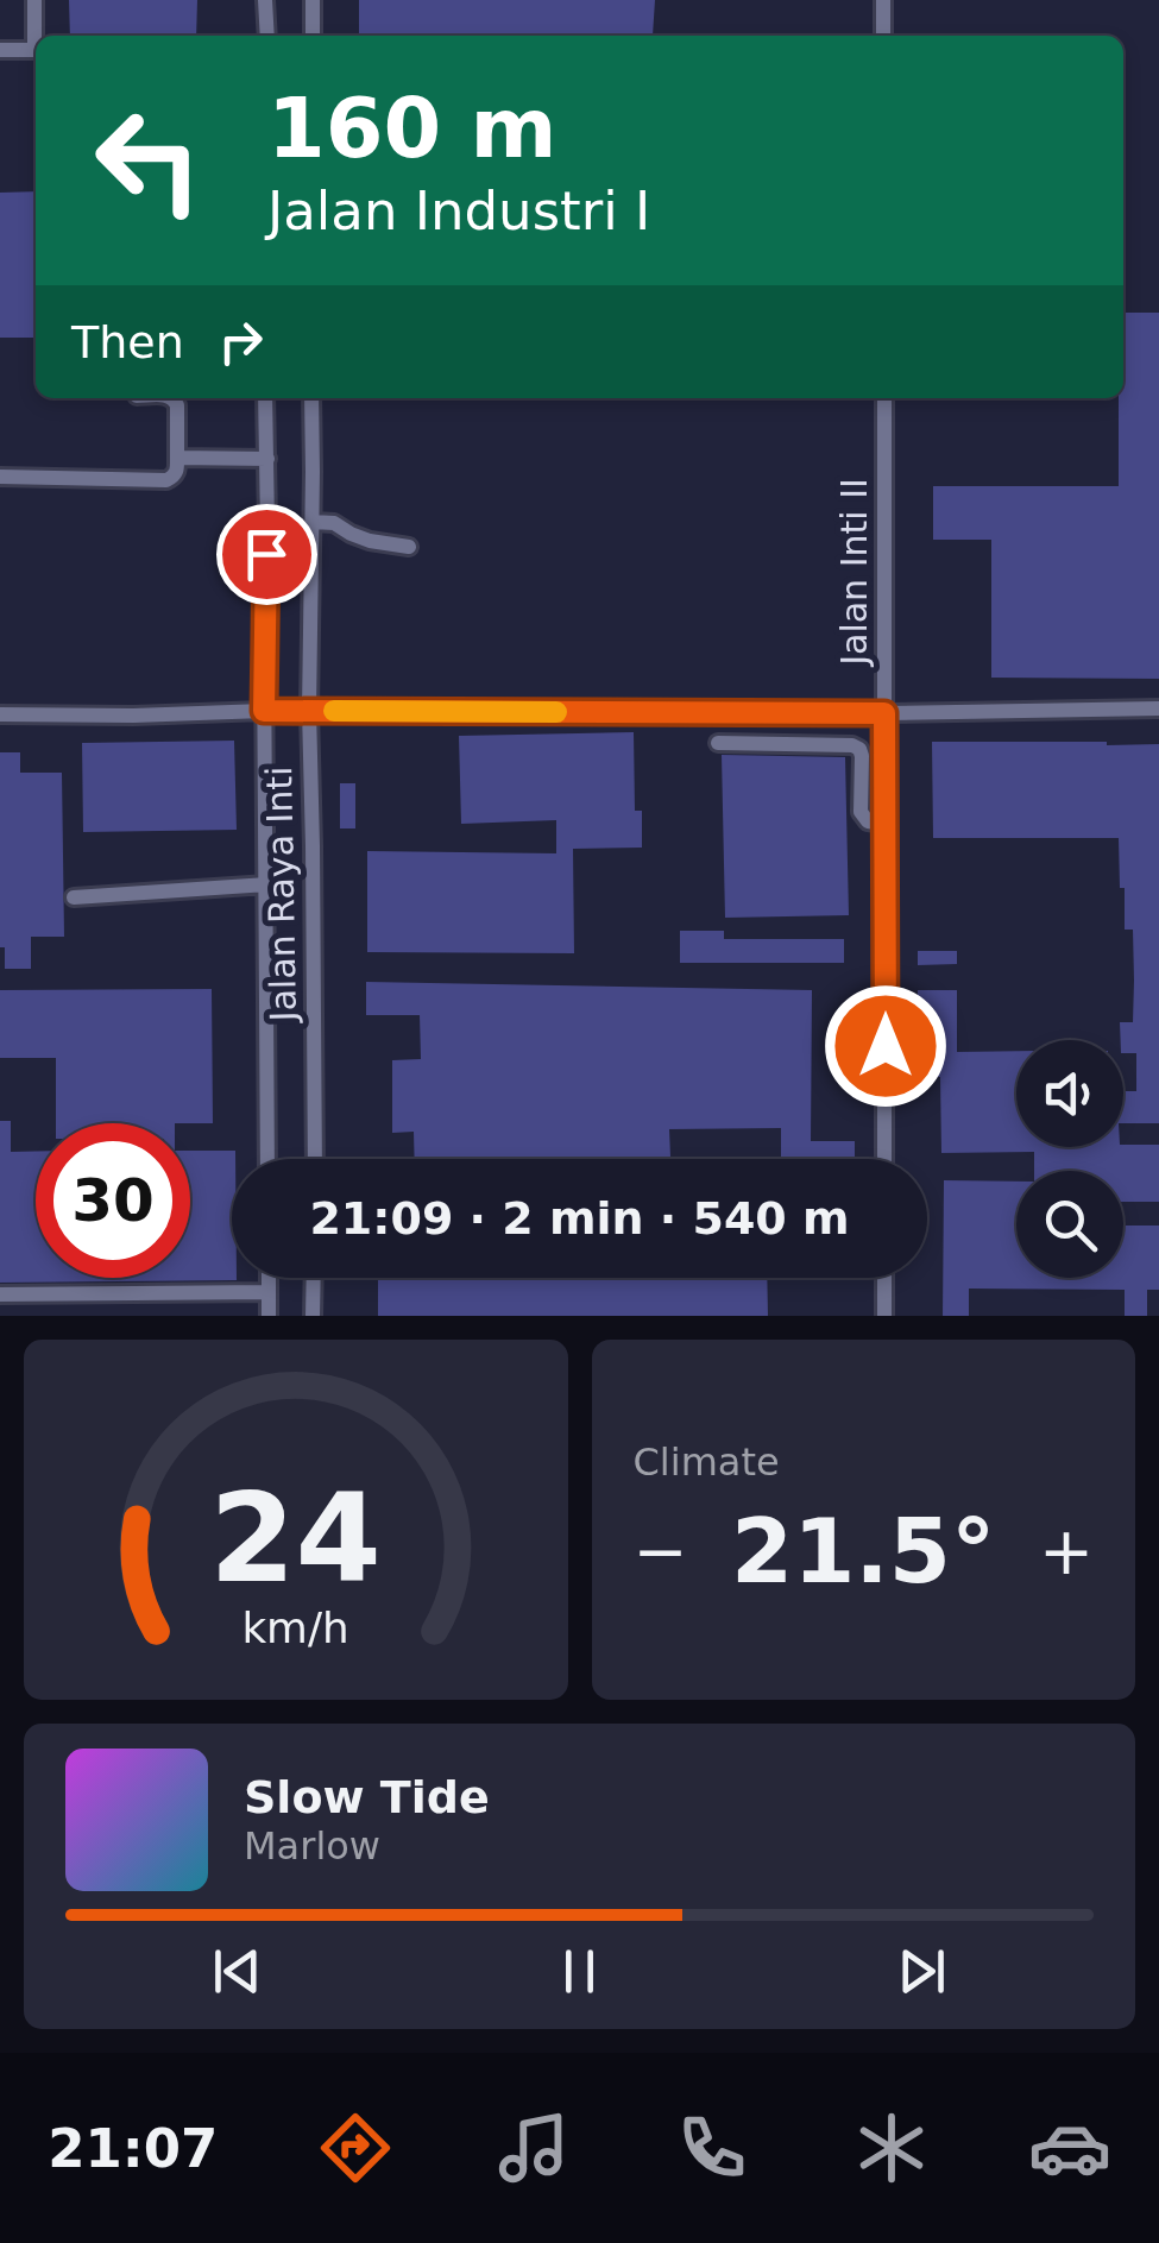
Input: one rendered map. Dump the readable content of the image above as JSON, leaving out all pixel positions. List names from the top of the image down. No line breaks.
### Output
{"streets":{"street":["Jalan Inti II","Jalan Raya Inti"]},"page":{"turn":["160 m","Jalan Industri I"],"then":"Then","limit":"30","trip":"21:09 · 2 min · 540 m","tile":"Climate","heat":["−","21.5°","+"],"song":["Slow Tide","Marlow"],"tabs":"21:07","gauge":["24","km/h"]}}
